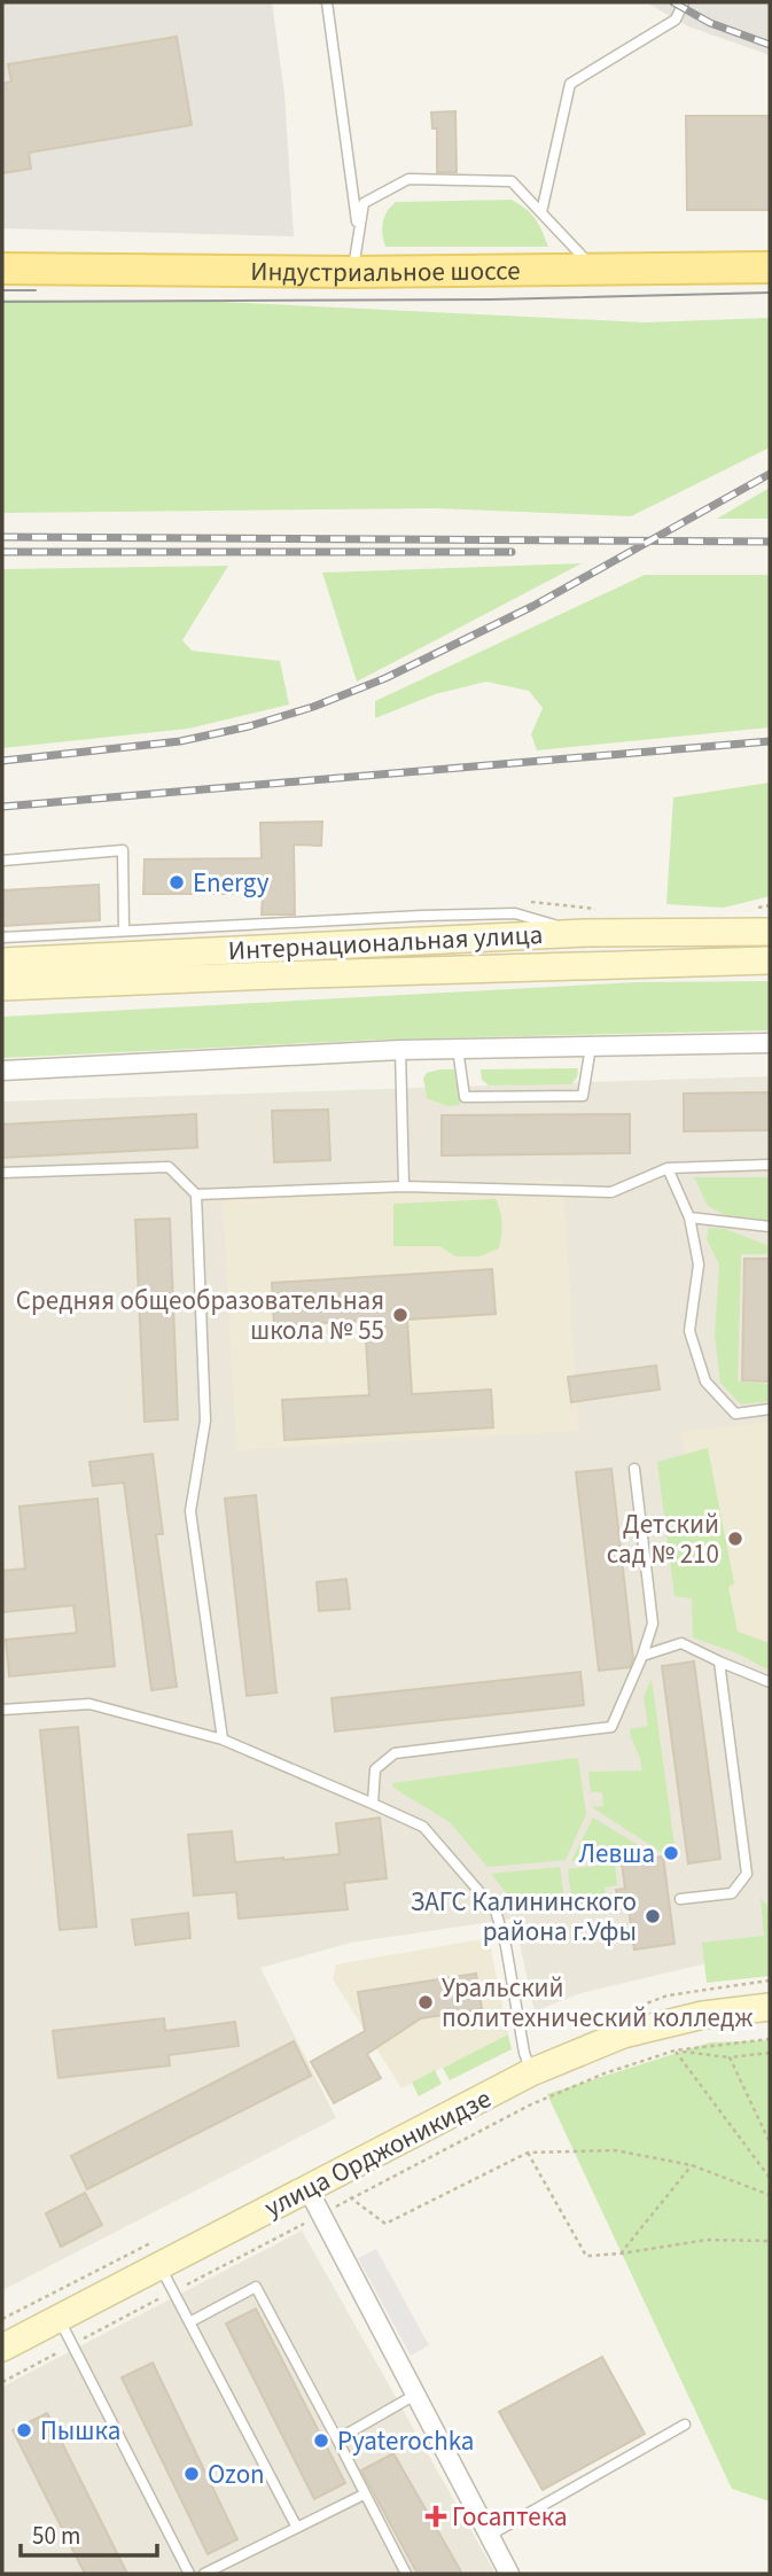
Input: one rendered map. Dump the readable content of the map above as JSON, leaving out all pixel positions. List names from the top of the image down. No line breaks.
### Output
{"streets":{"main road":["Индустриальное шоссе","Интернациональная улица","улица Орджоникидзе"]},"places":{"other":["Energy","Средняя общеобразовательная школа № 55","Детский сад № 210","Левша","ЗАГС Калининского района г.Уфы","Уральский политехнический колледж","Пышка","Pyaterochka","Ozon"],"health":["Госаптека"]},"scale_bar":"50 m"}
